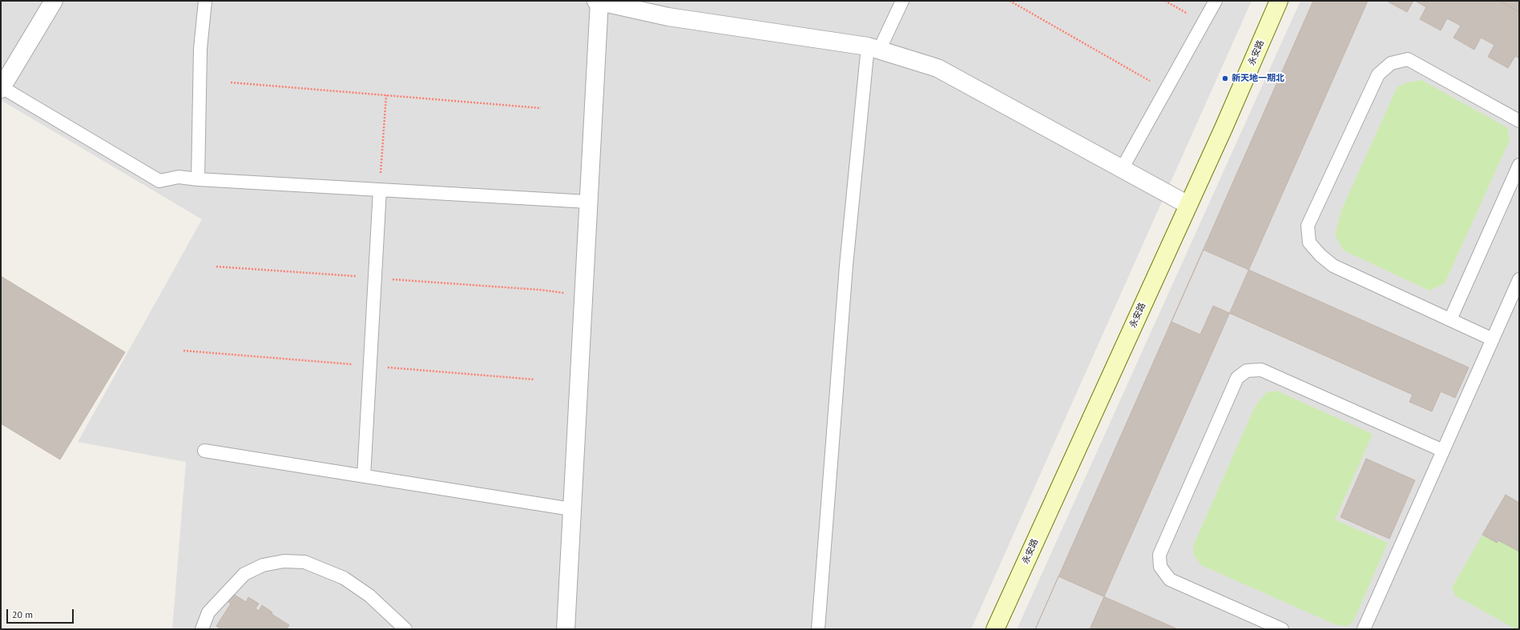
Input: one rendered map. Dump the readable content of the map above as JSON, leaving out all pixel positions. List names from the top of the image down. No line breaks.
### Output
{"streets":{"street":["永安路"]},"places":["新天地一期北"],"scale_bar":"20 m"}
